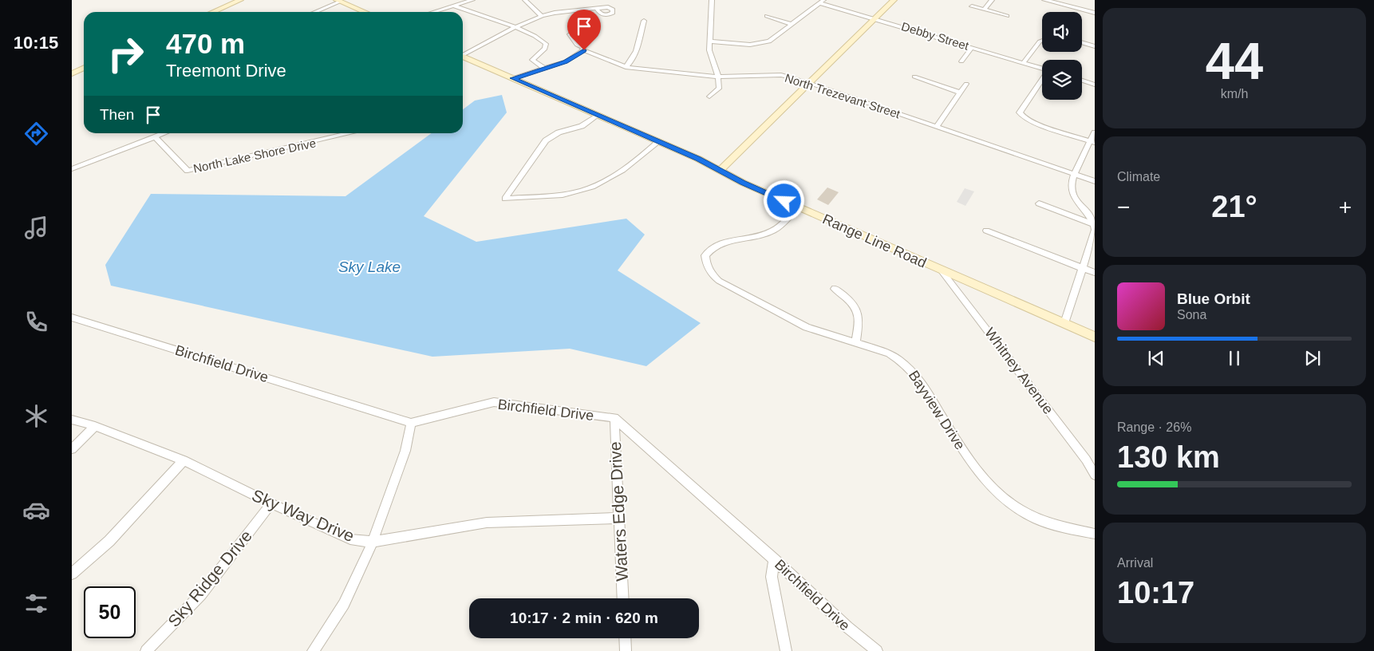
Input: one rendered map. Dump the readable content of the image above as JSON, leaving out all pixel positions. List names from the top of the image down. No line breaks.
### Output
{"streets":{"main road":["Range Line Road"],"street":["Debby Street","North Trezevant Street","North Lake Shore Drive","Birchfield Drive","Whitney Avenue","Bayview Drive","Waters Edge Drive","Sky Way Drive","Sky Ridge Drive"]},"crossings":[["Range Line Road","Whitney Avenue"],["Range Line Road","Bayview Drive"],["Birchfield Drive","Waters Edge Drive"],["Waters Edge Drive","Sky Way Drive"],["Sky Way Drive","Sky Ridge Drive"]],"water":["Sky Lake"],"page":{"tabs":"10:15","tile":[["44","km/h"],"Climate",["Range · 26%","130 km"],["Arrival","10:17"]],"turn":["470 m","Treemont Drive"],"then":"Then","heat":["−","21°","+"],"song":["Blue Orbit","Sona"],"limit":"50","trip":"10:17 · 2 min · 620 m"}}
